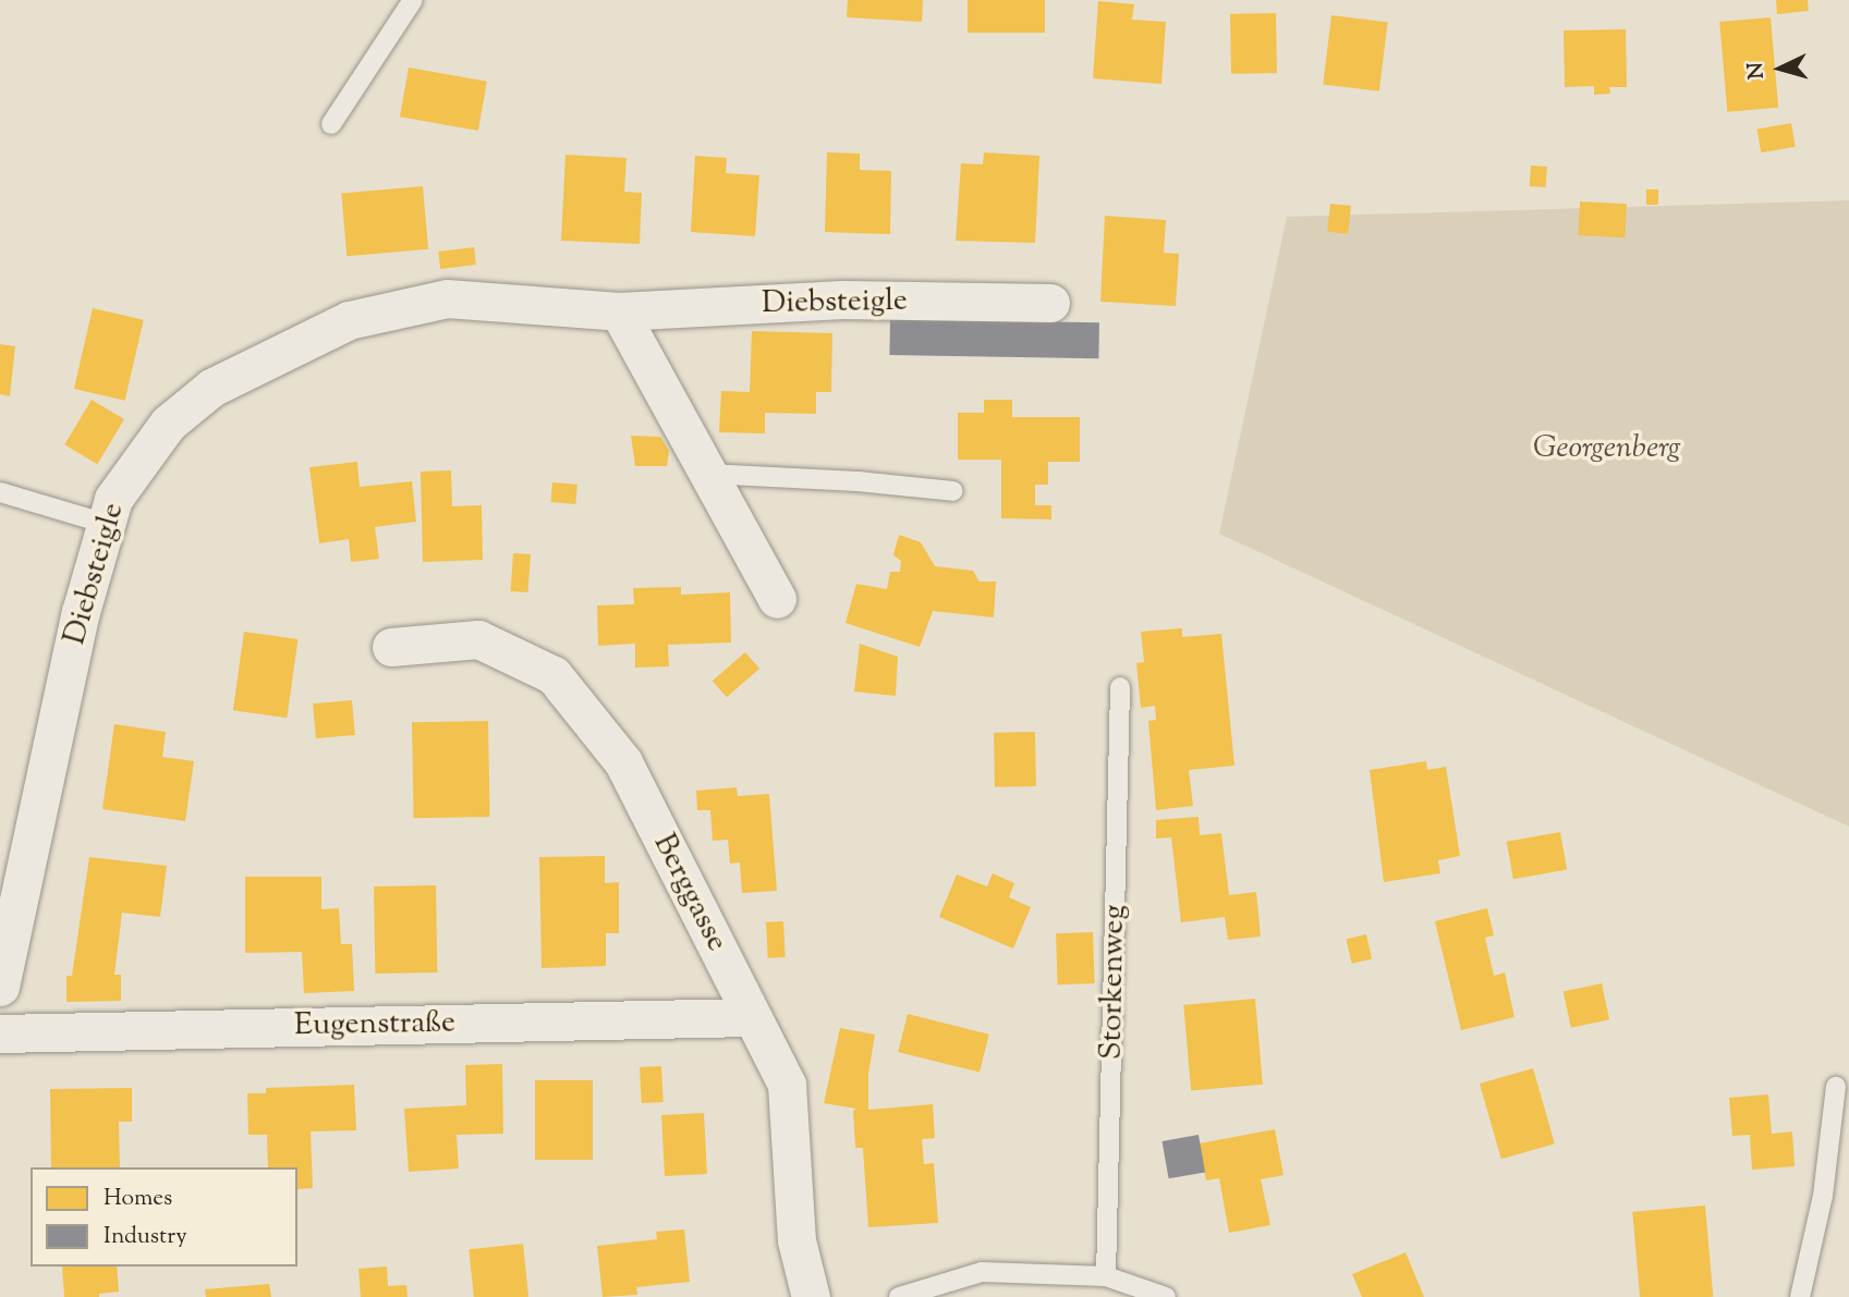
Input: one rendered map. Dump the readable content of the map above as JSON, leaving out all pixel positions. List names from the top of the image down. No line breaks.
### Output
{"streets":{"street":["Diebsteigle","Berggasse","Eugenstraße"],"lane":["Storkenweg"]},"crossings":[["Berggasse","Eugenstraße"]],"parks":["Georgenberg"],"legend":["Homes","Industry"],"north":"left"}
